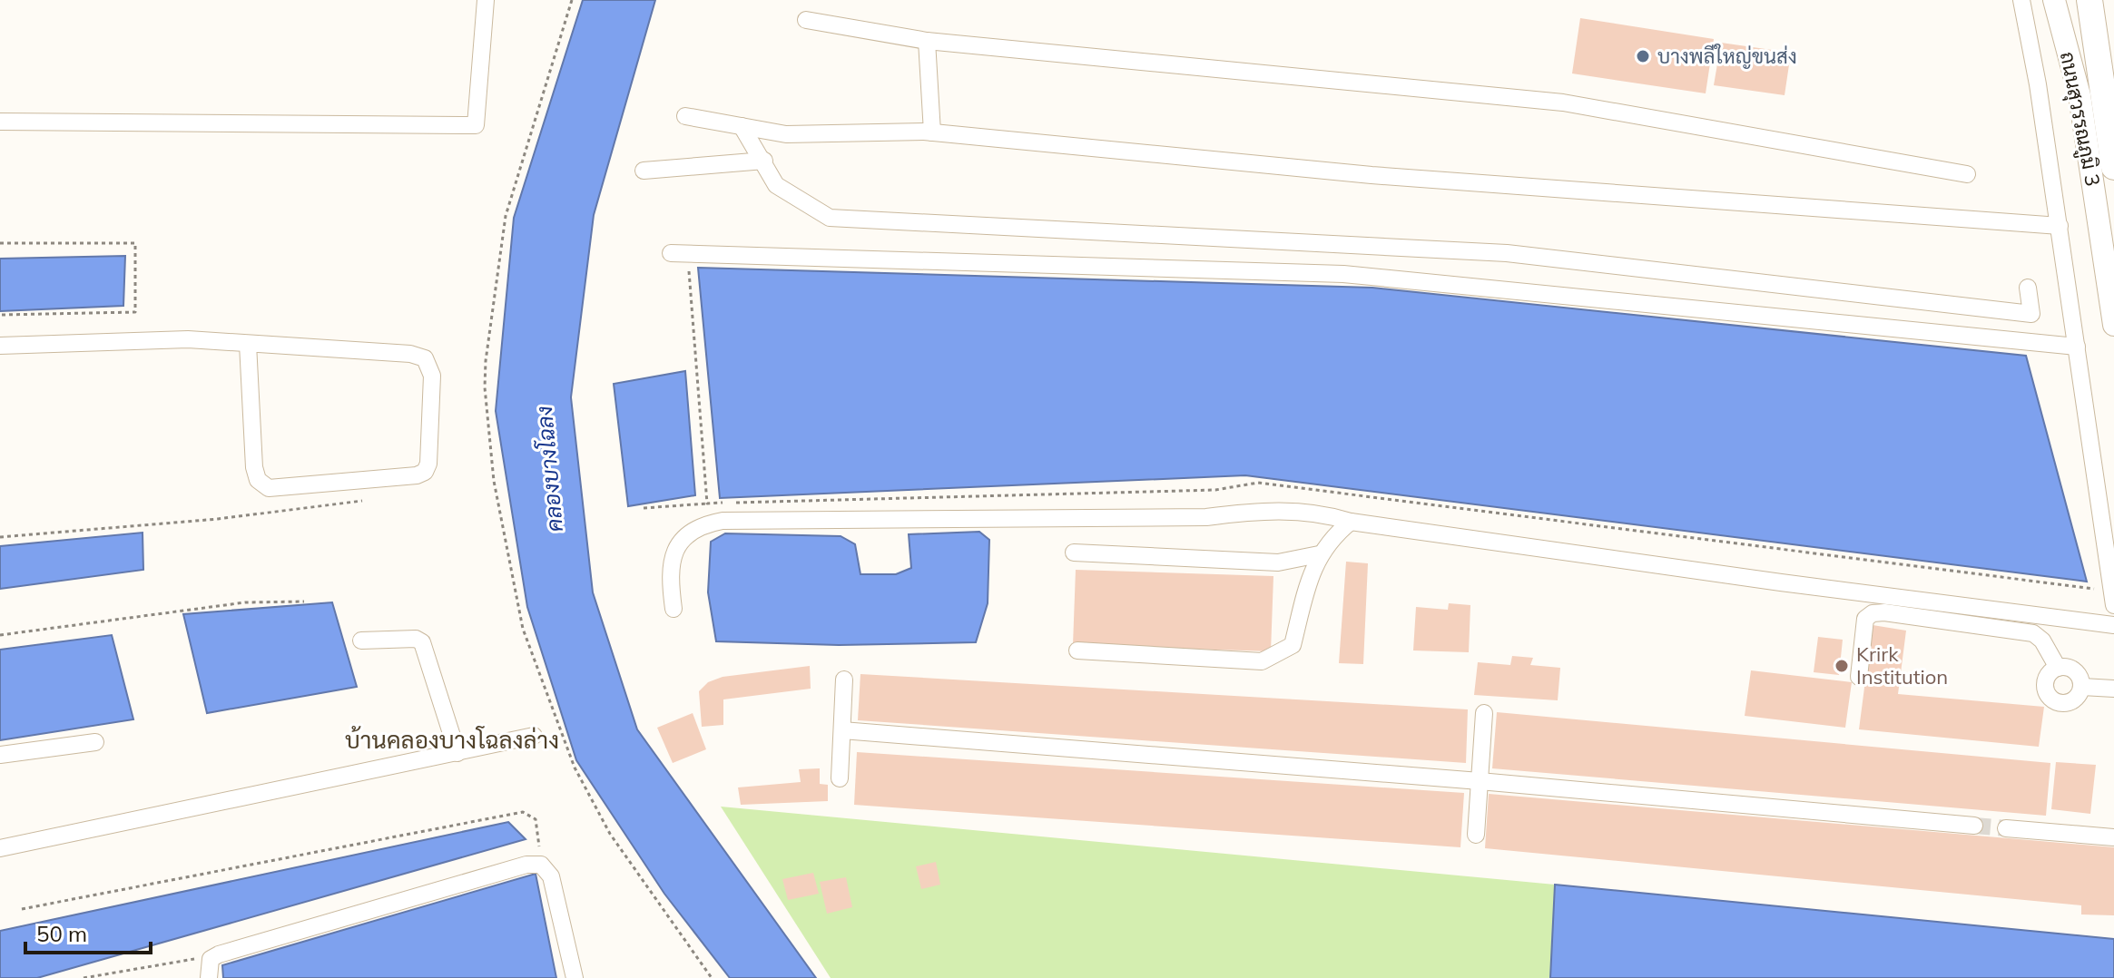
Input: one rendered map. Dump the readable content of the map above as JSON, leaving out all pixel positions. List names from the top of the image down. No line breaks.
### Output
{"streets":{"main road":["ถนนสุวรรณภูมิ 3"]},"districts":["บ้านคลองบางโฉลงล่าง"],"water":["คลองบางโฉลง"],"places":["บางพลีใหญ่ขนส่ง","Krirk Institution"],"scale_bar":"50 m"}
